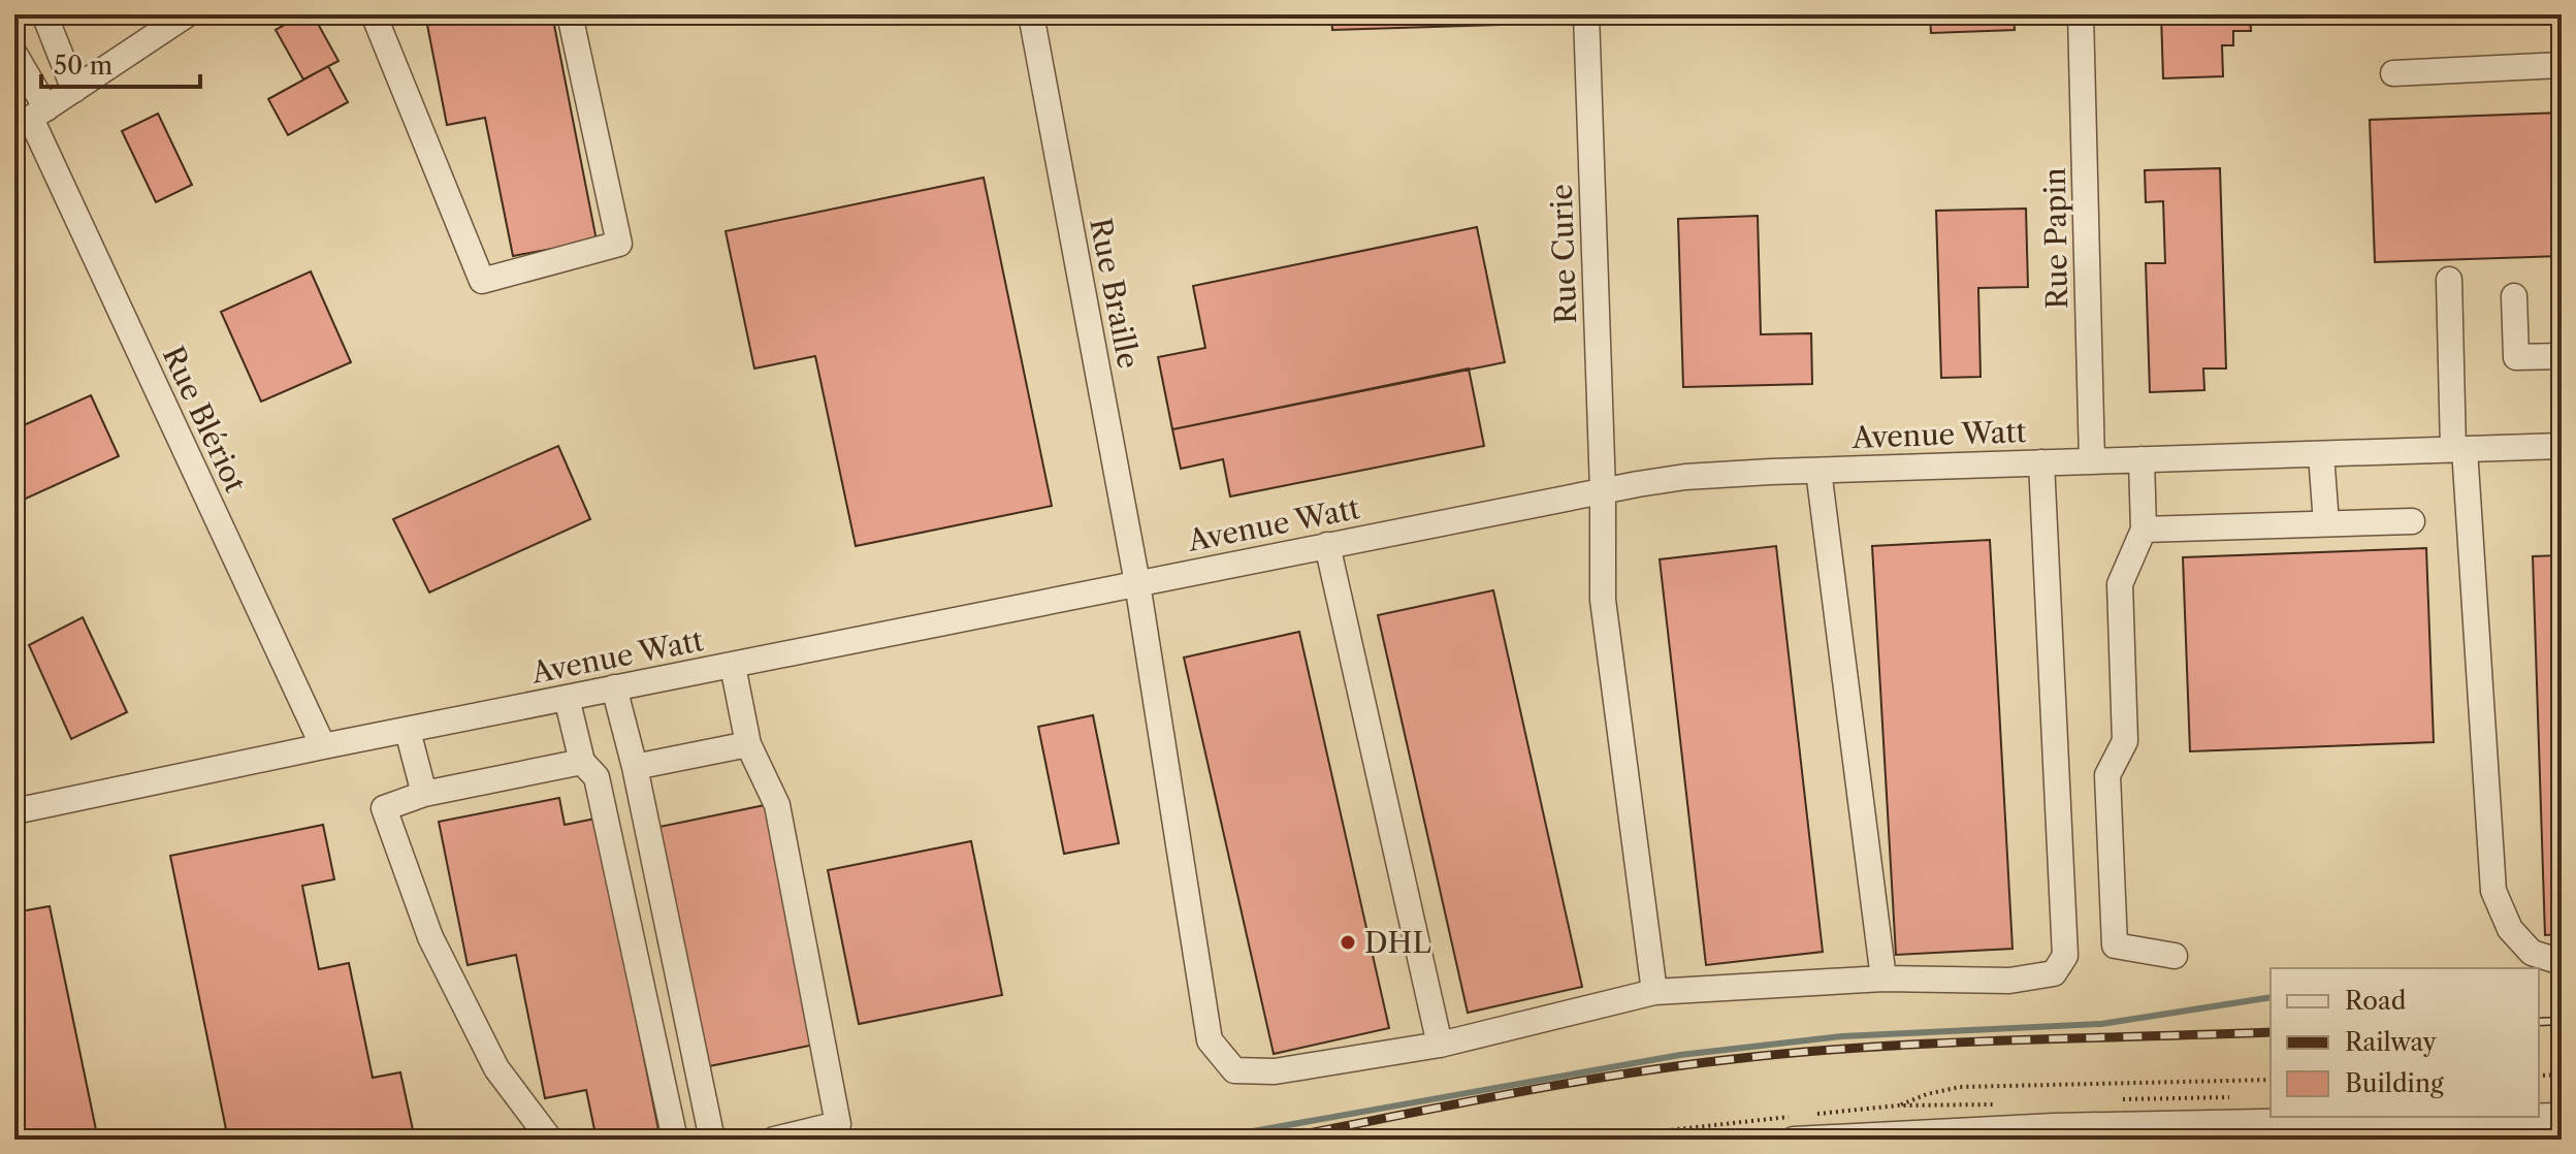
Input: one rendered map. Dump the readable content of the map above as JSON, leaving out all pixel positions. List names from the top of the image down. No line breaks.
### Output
{"streets":{"street":["Rue Papin","Rue Curie","Rue Braille","Rue Blériot","Avenue Watt"]},"crossings":[["Rue Papin","Avenue Watt"],["Rue Curie","Rue Braille"],["Rue Curie","Avenue Watt"],["Rue Braille","Avenue Watt"],["Rue Blériot","Avenue Watt"]],"places":["DHL"],"legend":["Road","Railway","Building"],"scale_bar":"50 m"}
